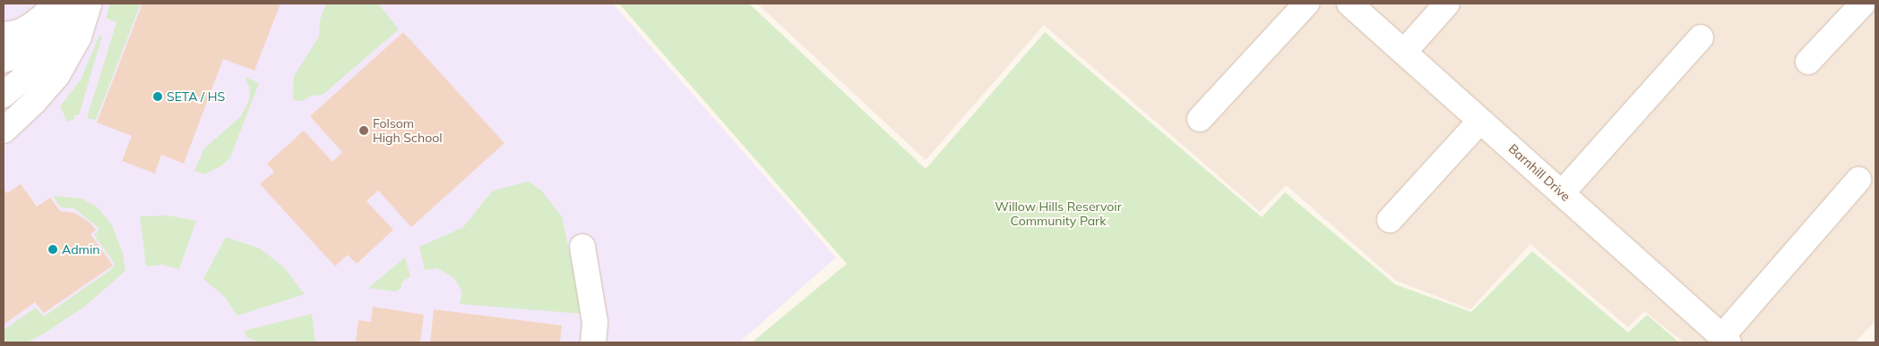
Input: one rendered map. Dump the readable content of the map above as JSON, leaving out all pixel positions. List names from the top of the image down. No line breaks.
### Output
{"streets":{"street":["Barnhill Drive"]},"parks":["Willow Hills Reservoir Community Park"],"places":["SETA / HS","Folsom High School","Admin"]}
